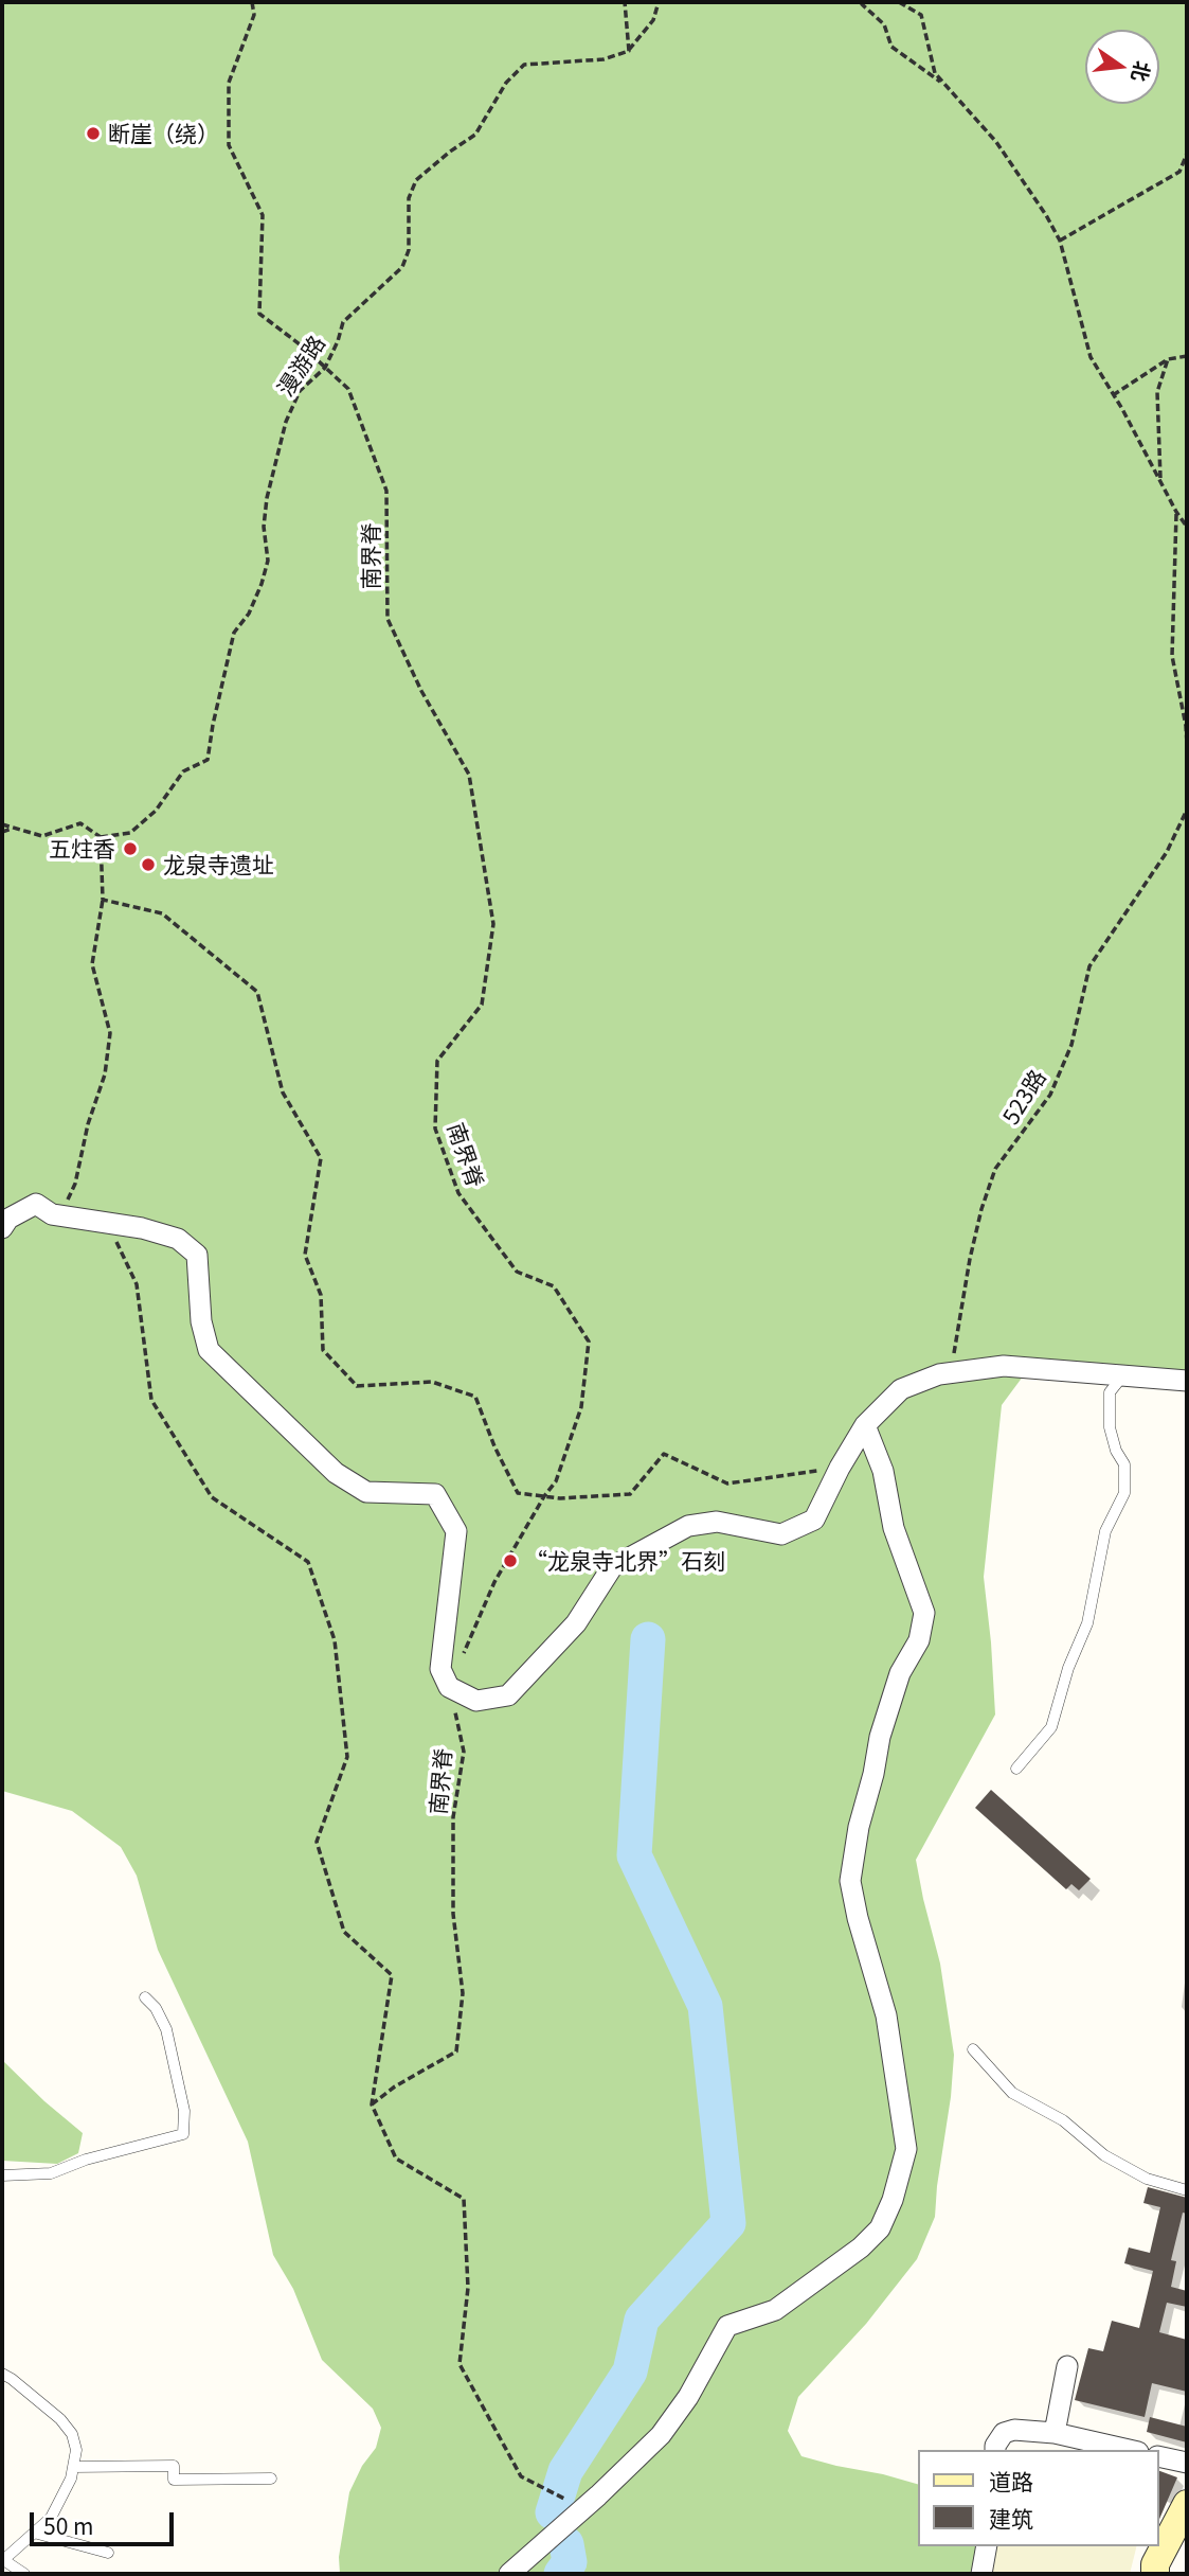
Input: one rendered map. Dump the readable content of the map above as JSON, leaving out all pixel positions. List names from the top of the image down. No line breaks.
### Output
{"streets":{"path":["漫游路","南界脊","523路"]},"crossings":[["漫游路","南界脊"]],"places":["断崖（绕）","五炷香","龙泉寺遗址","“龙泉寺北界”石刻"],"legend":["道路","建筑"],"scale_bar":"50 m","north":"right"}
